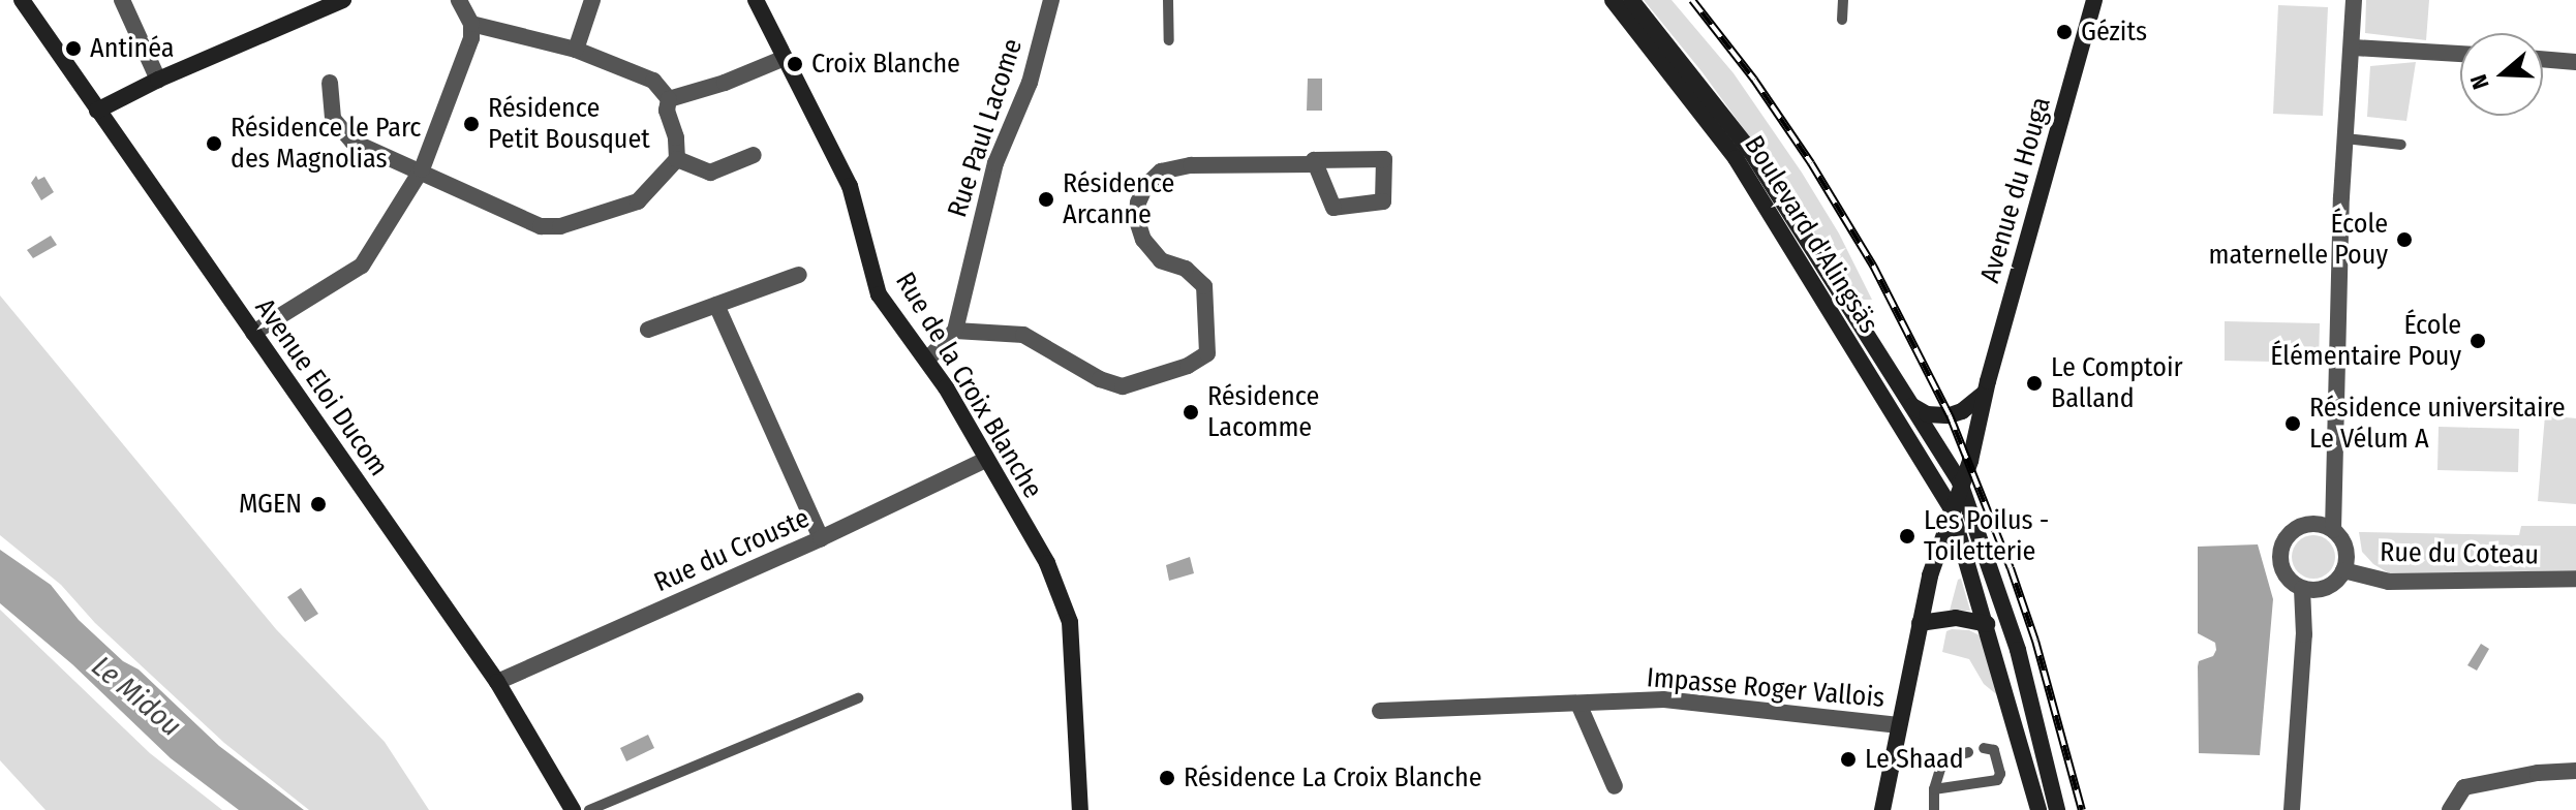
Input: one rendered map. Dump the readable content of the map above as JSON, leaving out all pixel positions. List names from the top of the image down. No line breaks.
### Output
{"streets":{"main road":["Avenue du Houga","Boulevard d'Alingsäs","Rue de la Croix Blanche","Avenue Eloi Ducom"],"street":["Rue Paul Lacome","Rue du Crouste","Rue du Coteau","Impasse Roger Vallois"]},"crossings":[["Avenue du Houga","Boulevard d'Alingsäs"],["Avenue du Houga","Impasse Roger Vallois"],["Rue de la Croix Blanche","Rue du Crouste"],["Avenue Eloi Ducom","Rue du Crouste"]],"water":["Le Midou"],"places":["Gézits","Antinéa","Croix Blanche","Résidence Petit Bousquet","Résidence le Parc des Magnolias","Résidence Arcanne","École maternelle Pouy","École Élémentaire Pouy","Le Comptoir Balland","Résidence Lacomme","Résidence universitaire Le Vélum A","MGEN","Les Poilus - Toiletterie","Le Shaad","Résidence La Croix Blanche"],"north":"left"}
